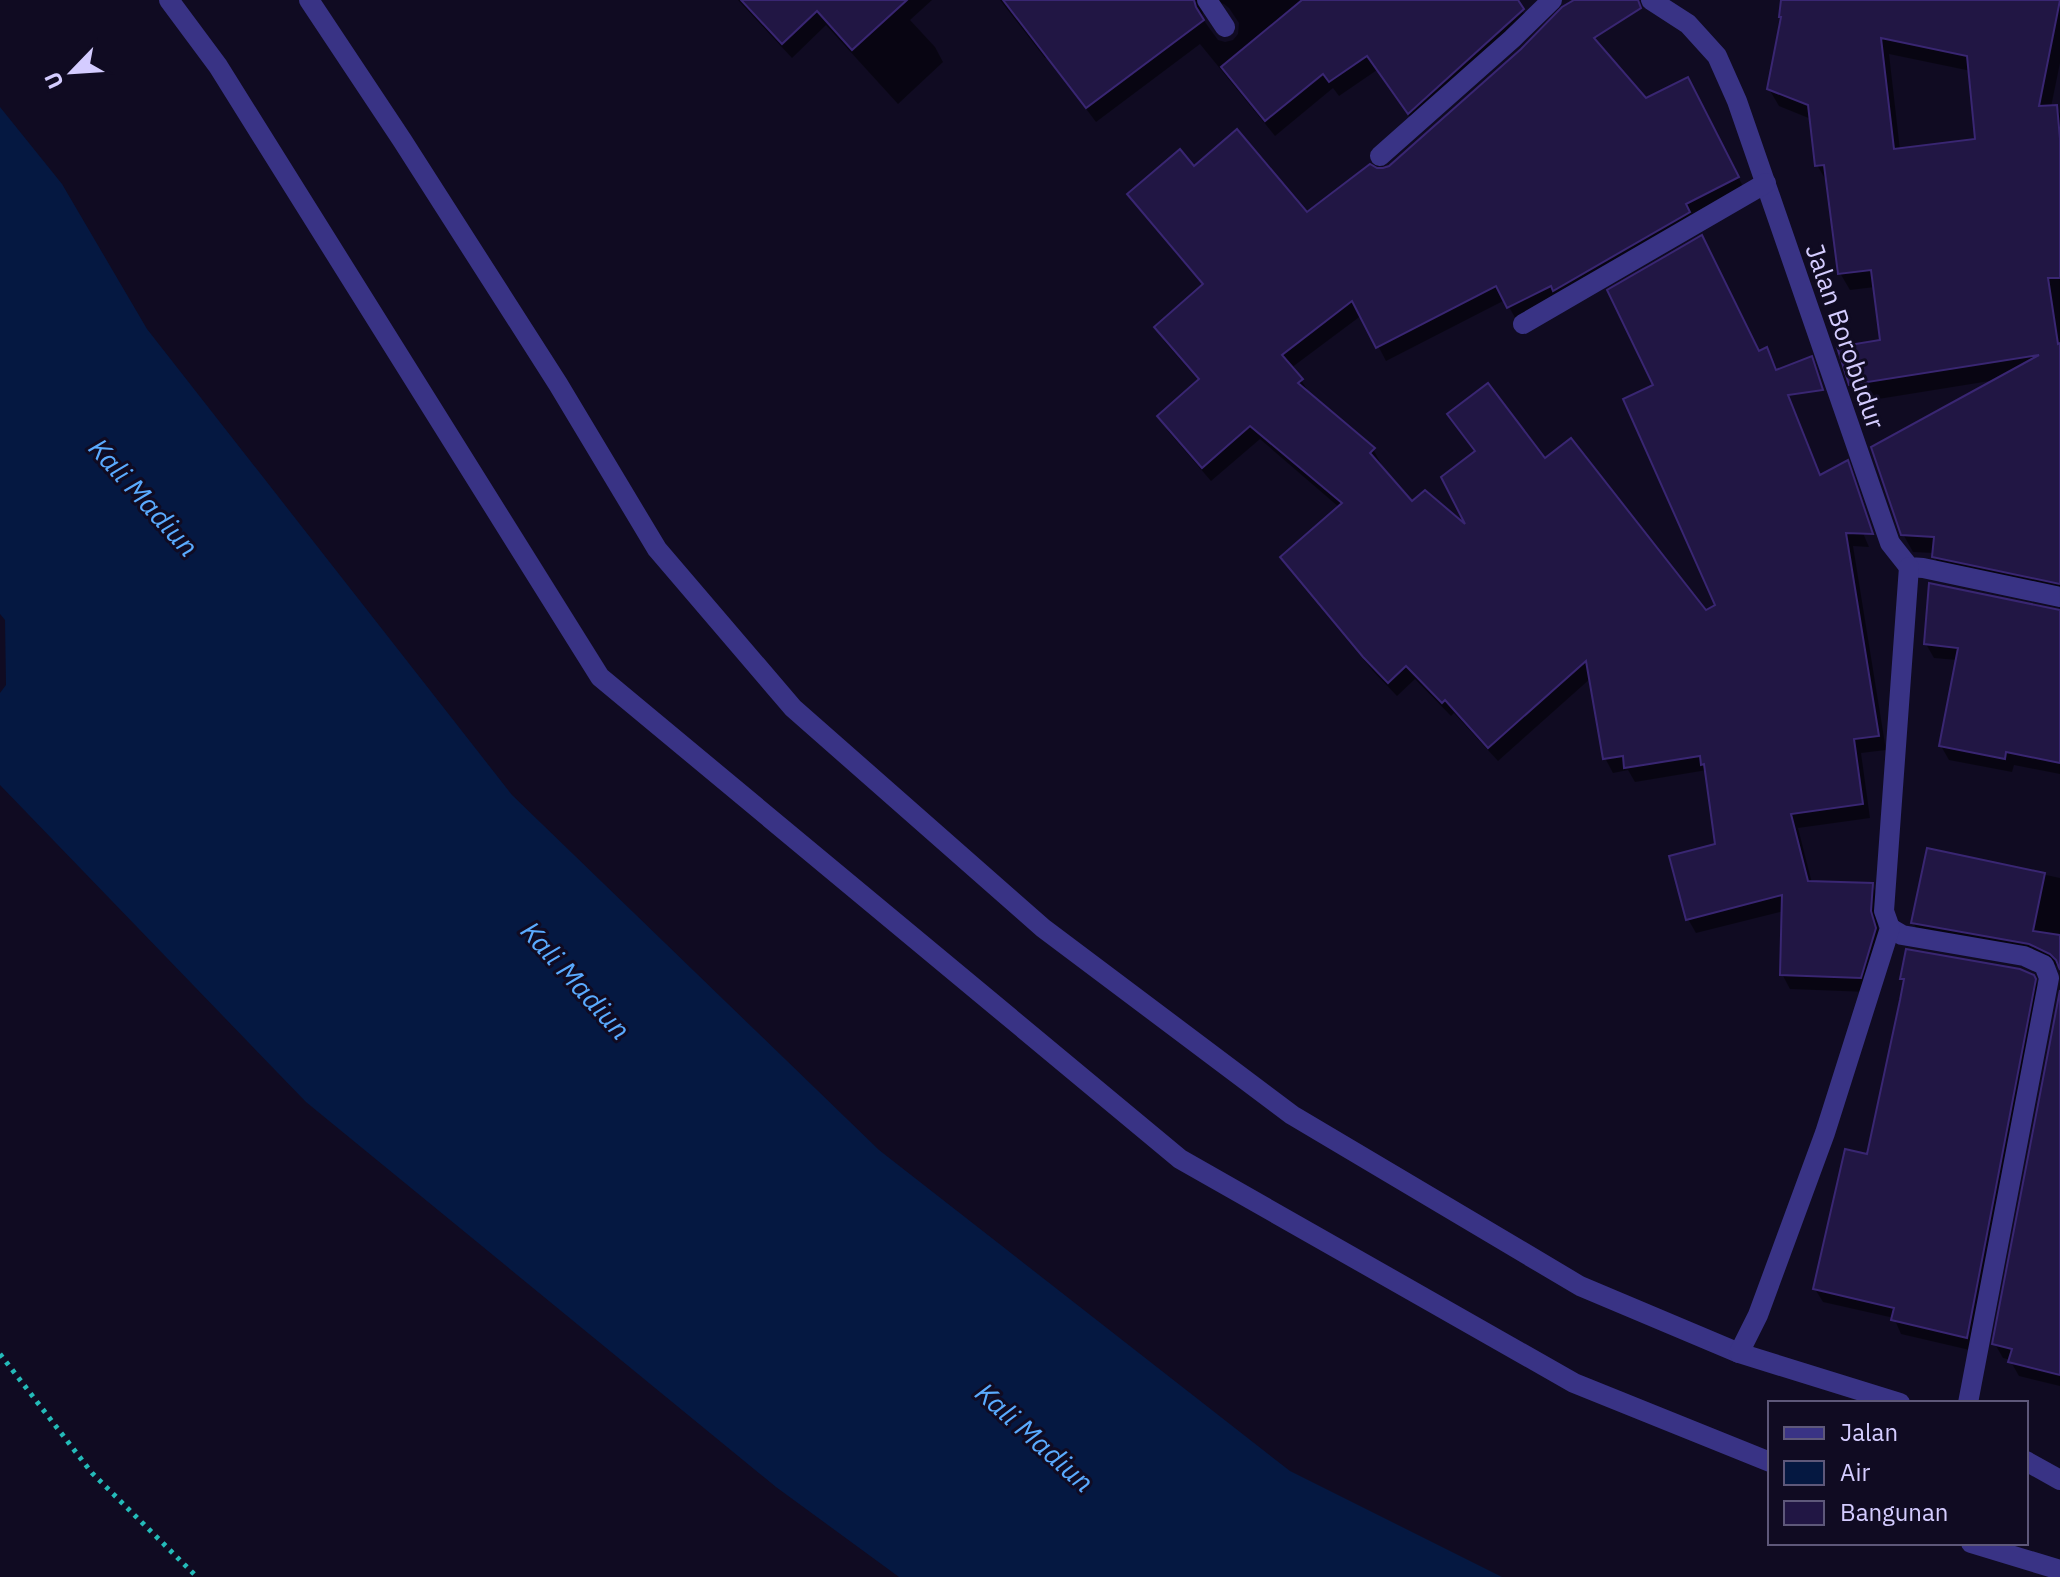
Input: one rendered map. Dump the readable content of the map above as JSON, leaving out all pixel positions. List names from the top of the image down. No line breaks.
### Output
{"streets":{"street":["Jalan Borobudur"]},"water":["Kali Madiun"],"legend":["Jalan","Air","Bangunan"],"north":"bottom left"}
